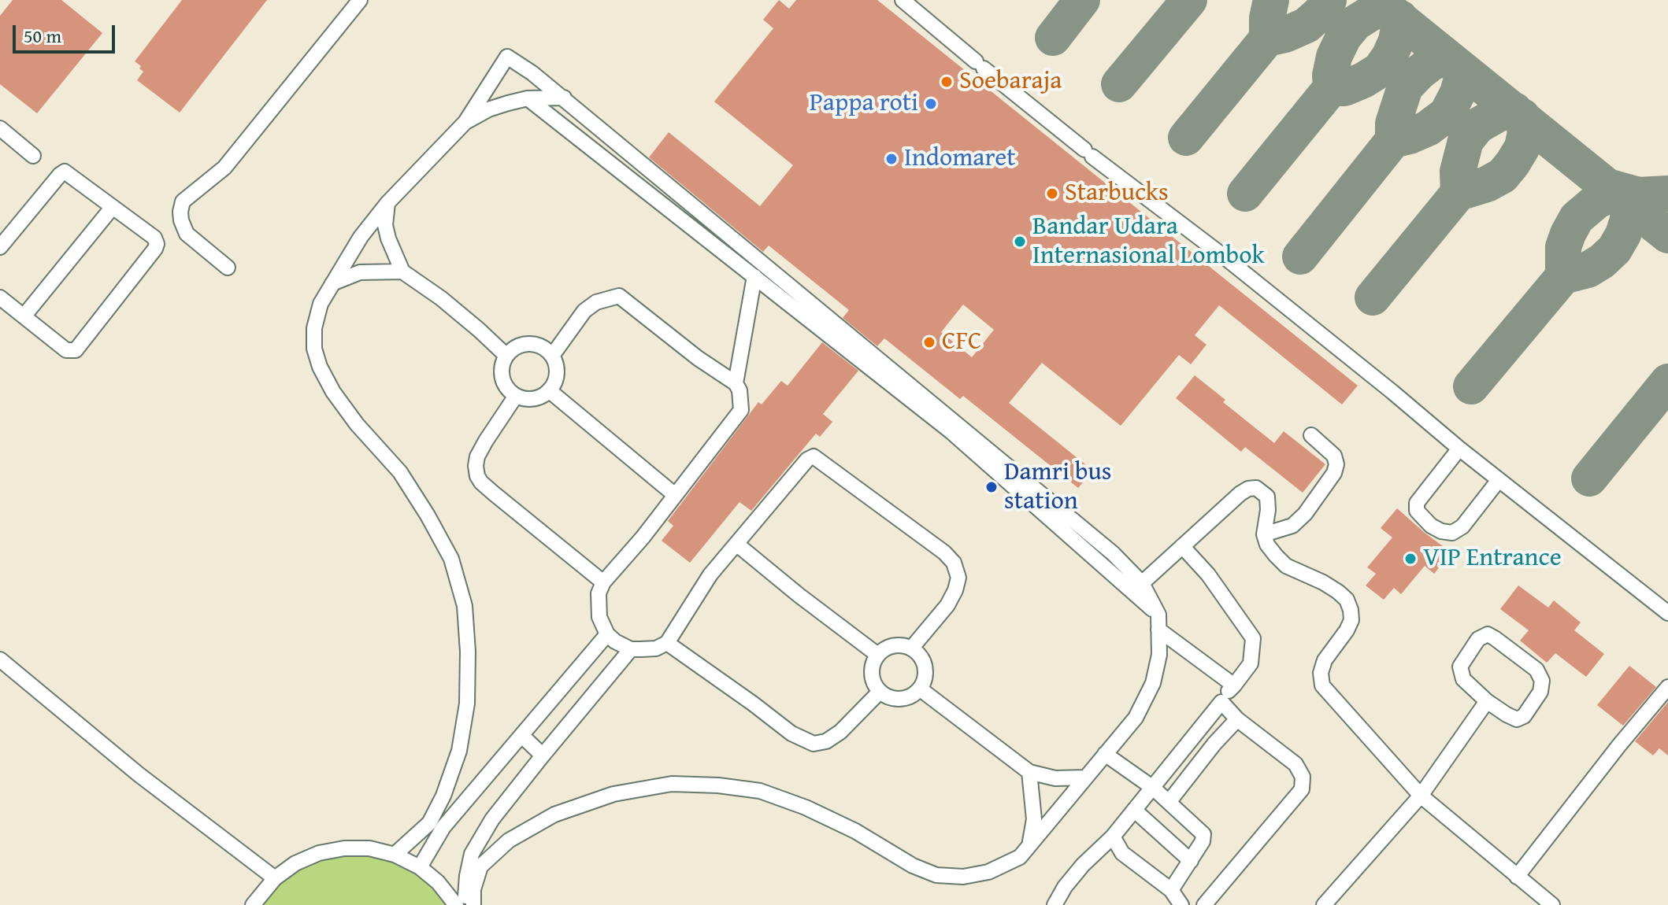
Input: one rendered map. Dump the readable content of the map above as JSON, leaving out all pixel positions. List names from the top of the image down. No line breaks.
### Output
{"places":["Soebaraja","Pappa roti","Indomaret","Starbucks","Bandar Udara Internasional Lombok","CFC","Damri bus station","VIP Entrance"],"scale_bar":"50 m"}
